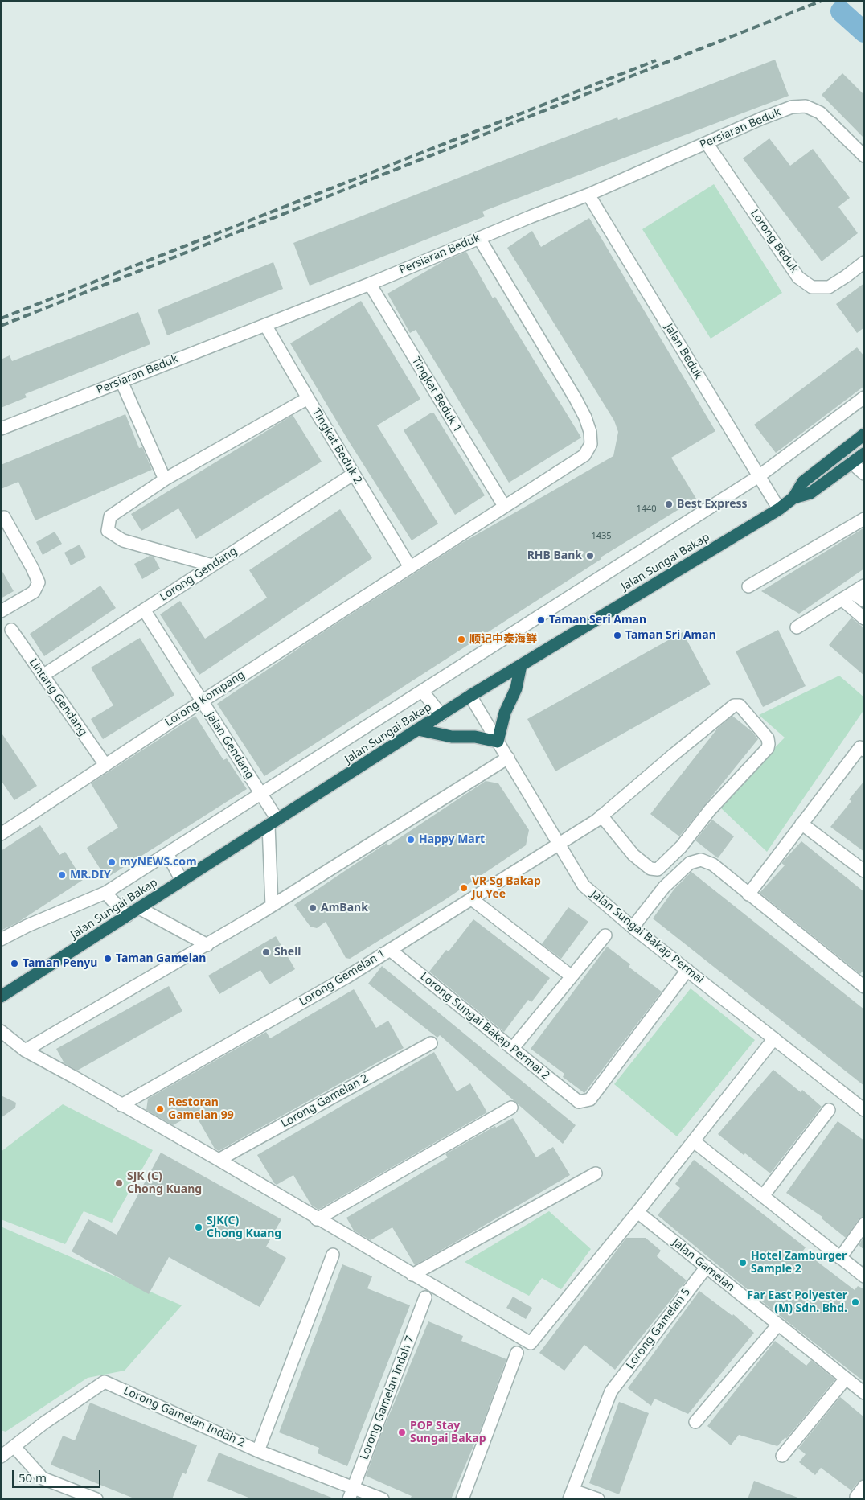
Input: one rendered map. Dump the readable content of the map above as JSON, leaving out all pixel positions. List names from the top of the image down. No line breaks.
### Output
{"streets":{"highway":["Jalan Sungai Bakap"],"street":["Persiaran Beduk","Lorong Beduk","Jalan Beduk","Tingkat Beduk 1","Tingkat Beduk 2","Lorong Gendang","Lintang Gendang","Lorong Kompang","Jalan Gendang","Jalan Sungai Bakap Permai","Lorong Gemelan 1","Lorong Sungai Bakap Permai 2","Lorong Gamelan 2","Jalan Gamelan","Lorong Gamelan 5","Lorong Gamelan Indah 7","Lorong Gamelan Indah 2"]},"crossings":[["Persiaran Beduk","Lorong Beduk"],["Persiaran Beduk","Jalan Beduk"],["Persiaran Beduk","Tingkat Beduk 1"],["Persiaran Beduk","Tingkat Beduk 2"],["Persiaran Beduk","Lorong Kompang"],["Jalan Beduk","Jalan Sungai Bakap"],["Tingkat Beduk 1","Lorong Kompang"],["Tingkat Beduk 2","Lorong Gendang"],["Tingkat Beduk 2","Lorong Kompang"],["Jalan Sungai Bakap","Jalan Gendang"],["Jalan Sungai Bakap","Jalan Sungai Bakap Permai"],["Lorong Gendang","Lintang Gendang"],["Lorong Gendang","Jalan Gendang"],["Lintang Gendang","Lorong Kompang"],["Lorong Kompang","Jalan Gendang"],["Jalan Sungai Bakap Permai","Lorong Gemelan 1"],["Jalan Sungai Bakap Permai","Lorong Sungai Bakap Permai 2"],["Lorong Gemelan 1","Lorong Sungai Bakap Permai 2"],["Jalan Gamelan","Lorong Gamelan 5"],["Lorong Gamelan Indah 7","Lorong Gamelan Indah 2"]],"places":["Best Express","RHB Bank","Taman Seri Aman","Taman Sri Aman","顺记中泰海鲜","Happy Mart","myNEWS.com","MR.DIY","VR Sg Bakap Ju Yee","AmBank","Shell","Taman Gamelan","Taman Penyu","Restoran Gamelan 99","SJK (C) Chong Kuang","SJK(C) Chong Kuang","Hotel Zamburger Sample 2","Far East Polyester (M) Sdn. Bhd.","POP Stay Sungai Bakap"],"house_numbers":["1440","1435"],"scale_bar":"50 m"}
